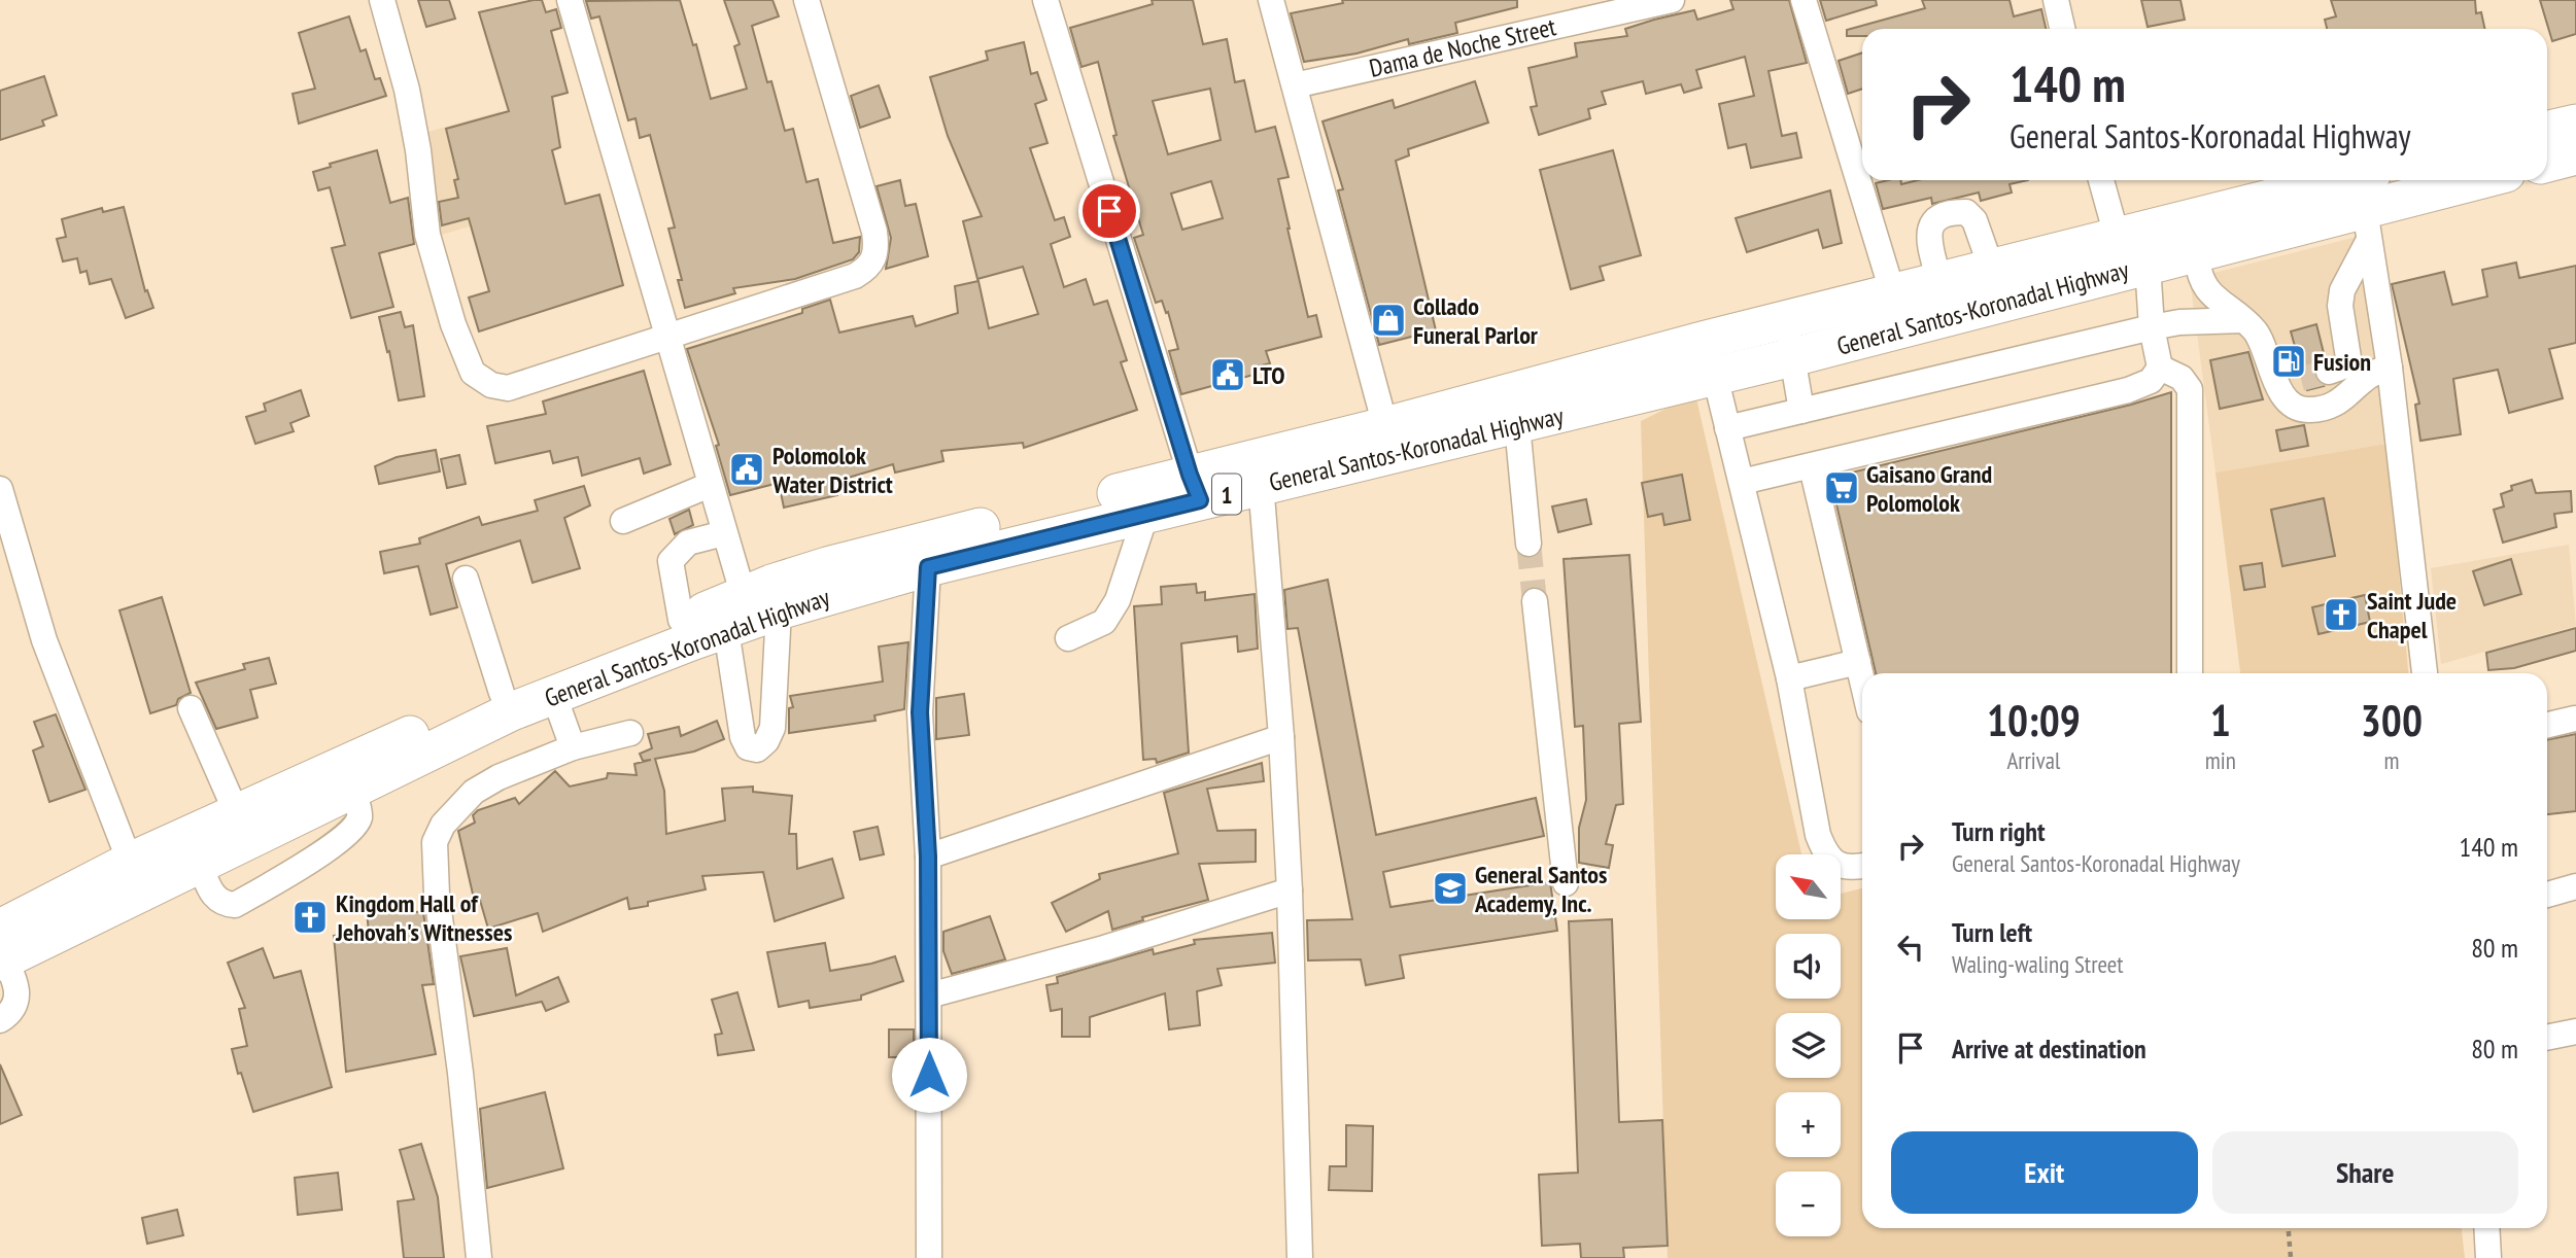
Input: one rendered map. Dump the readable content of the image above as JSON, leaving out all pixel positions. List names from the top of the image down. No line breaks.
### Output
{"streets":{"highway":["General Santos-Koronadal Highway","1"],"street":["Dama de Noche Street"]},"places":{"shop":["Collado Funeral Parlor"],"fuel station":["Fusion"],"public building":["LTO","Polomolok Water District"],"supermarket":["Gaisano Grand Polomolok"],"church":["Saint Jude Chapel","Kingdom Hall of Jehovah's Witnesses"],"school or university":["General Santos Academy, Inc."]},"north":"top left","page":{"turn":["140 m","General Santos-Koronadal Highway"],"eta":["10:09","Arrival","1","min","300","m"],"list":[{"name":"Turn right","note":"General Santos-Koronadal Highway","value":"140 m"},{"name":"Turn left","note":"Waling-waling Street","value":"80 m"},{"name":"Arrive at destination","value":"80 m"}],"map_buttons":["+","−"],"buttons":["Exit","Share"]}}
